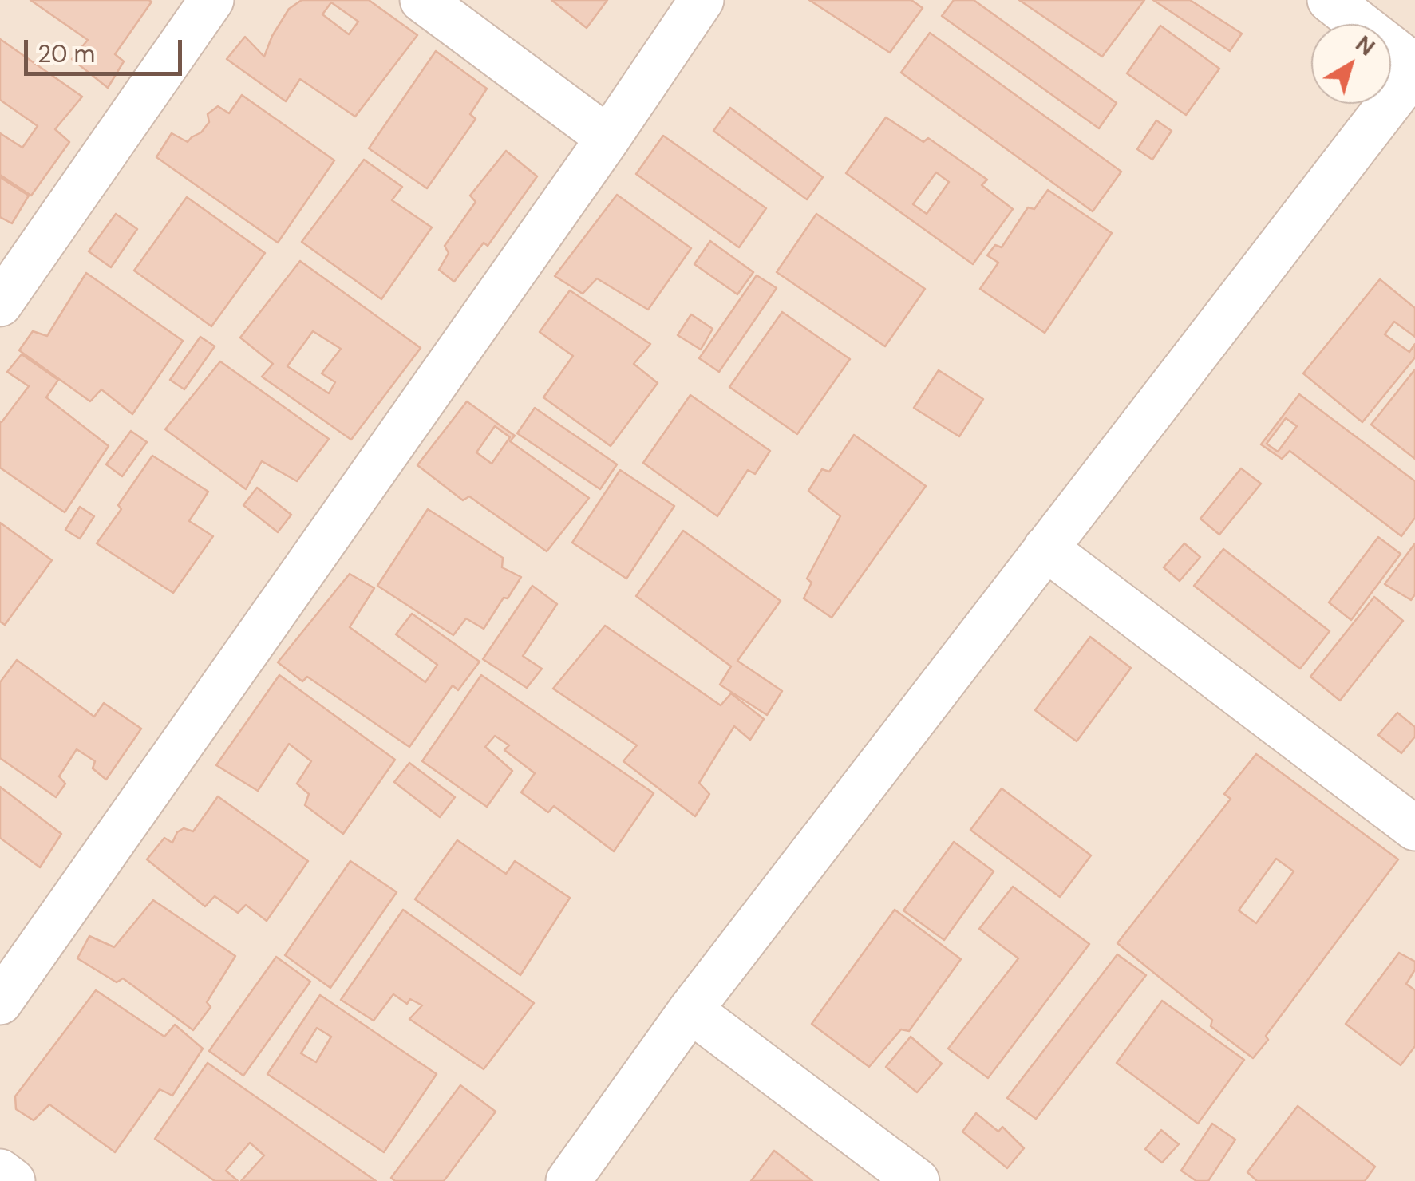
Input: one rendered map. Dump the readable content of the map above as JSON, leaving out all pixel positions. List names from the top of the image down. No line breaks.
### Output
{"scale_bar":"20 m","north":"top right"}
